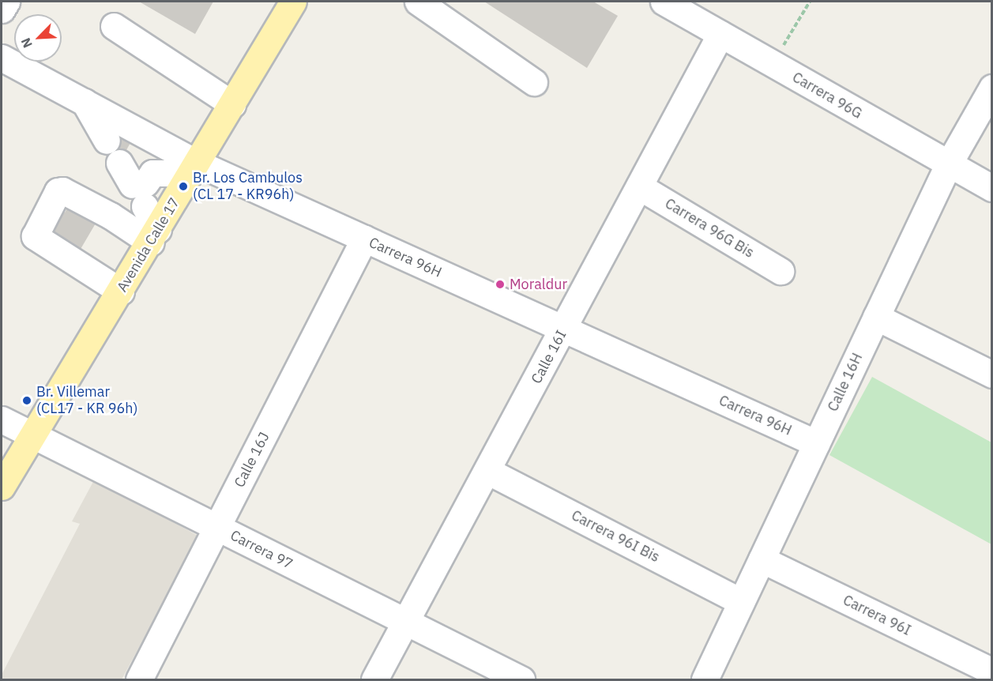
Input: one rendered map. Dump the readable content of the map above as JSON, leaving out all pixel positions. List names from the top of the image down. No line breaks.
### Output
{"streets":{"main road":["Avenida Calle 17"],"street":["Carrera 96G","Carrera 96G Bis","Carrera 96H","Calle 16I","Calle 16H","Calle 16J","Carrera 96I Bis","Carrera 97","Carrera 96I"]},"crossings":[["Carrera 96G","Calle 16I"],["Carrera 96G","Calle 16H"],["Carrera 96G Bis","Calle 16I"],["Avenida Calle 17","Carrera 96H"],["Avenida Calle 17","Carrera 97"],["Carrera 96H","Calle 16I"],["Carrera 96H","Calle 16H"],["Carrera 96H","Calle 16J"],["Calle 16I","Carrera 96I Bis"],["Calle 16I","Carrera 97"],["Calle 16H","Carrera 96I Bis"],["Calle 16H","Carrera 96I"],["Calle 16J","Carrera 97"]],"places":["Br. Los Cambulos (CL 17 - KR96h)","Moraldur","Br. Villemar (CL17 - KR 96h)"],"north":"bottom left"}
